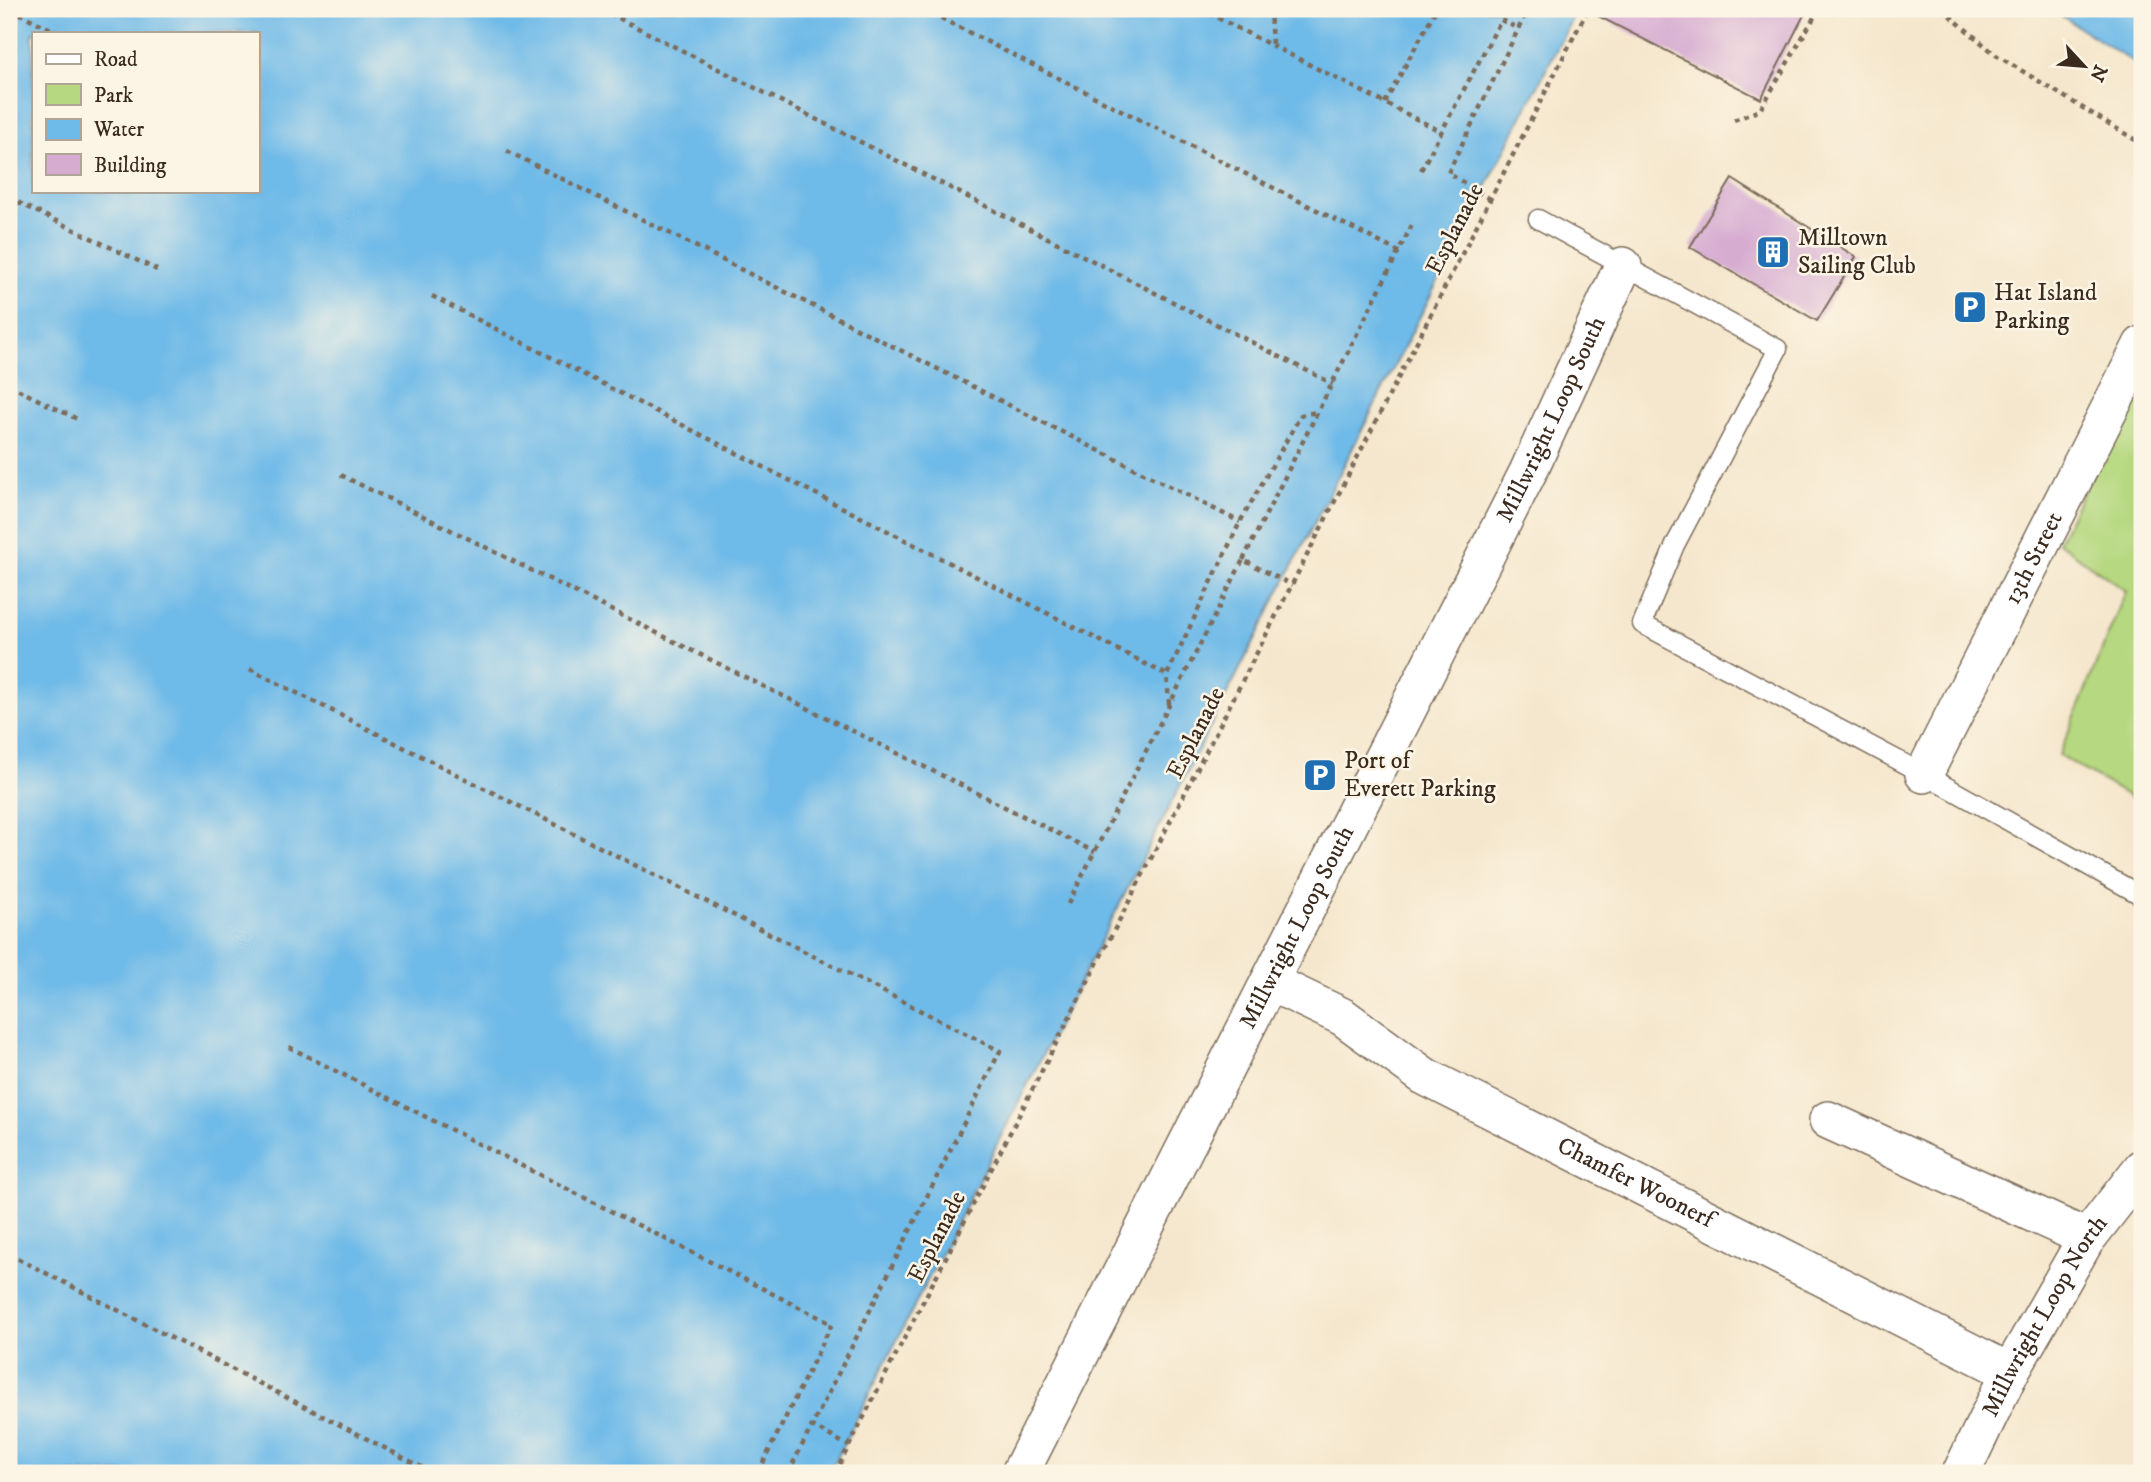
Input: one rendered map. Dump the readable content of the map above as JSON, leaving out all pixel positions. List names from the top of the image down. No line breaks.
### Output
{"streets":{"street":["Millwright Loop South","13th Street","Chamfer Woonerf","Millwright Loop North"],"path":["Esplanade"]},"crossings":[["Millwright Loop South","Chamfer Woonerf"],["Chamfer Woonerf","Millwright Loop North"]],"places":{"building":["Milltown Sailing Club"],"parking":["Hat Island Parking","Port of Everett Parking"]},"legend":["Road","Park","Water","Building"],"north":"bottom right"}
